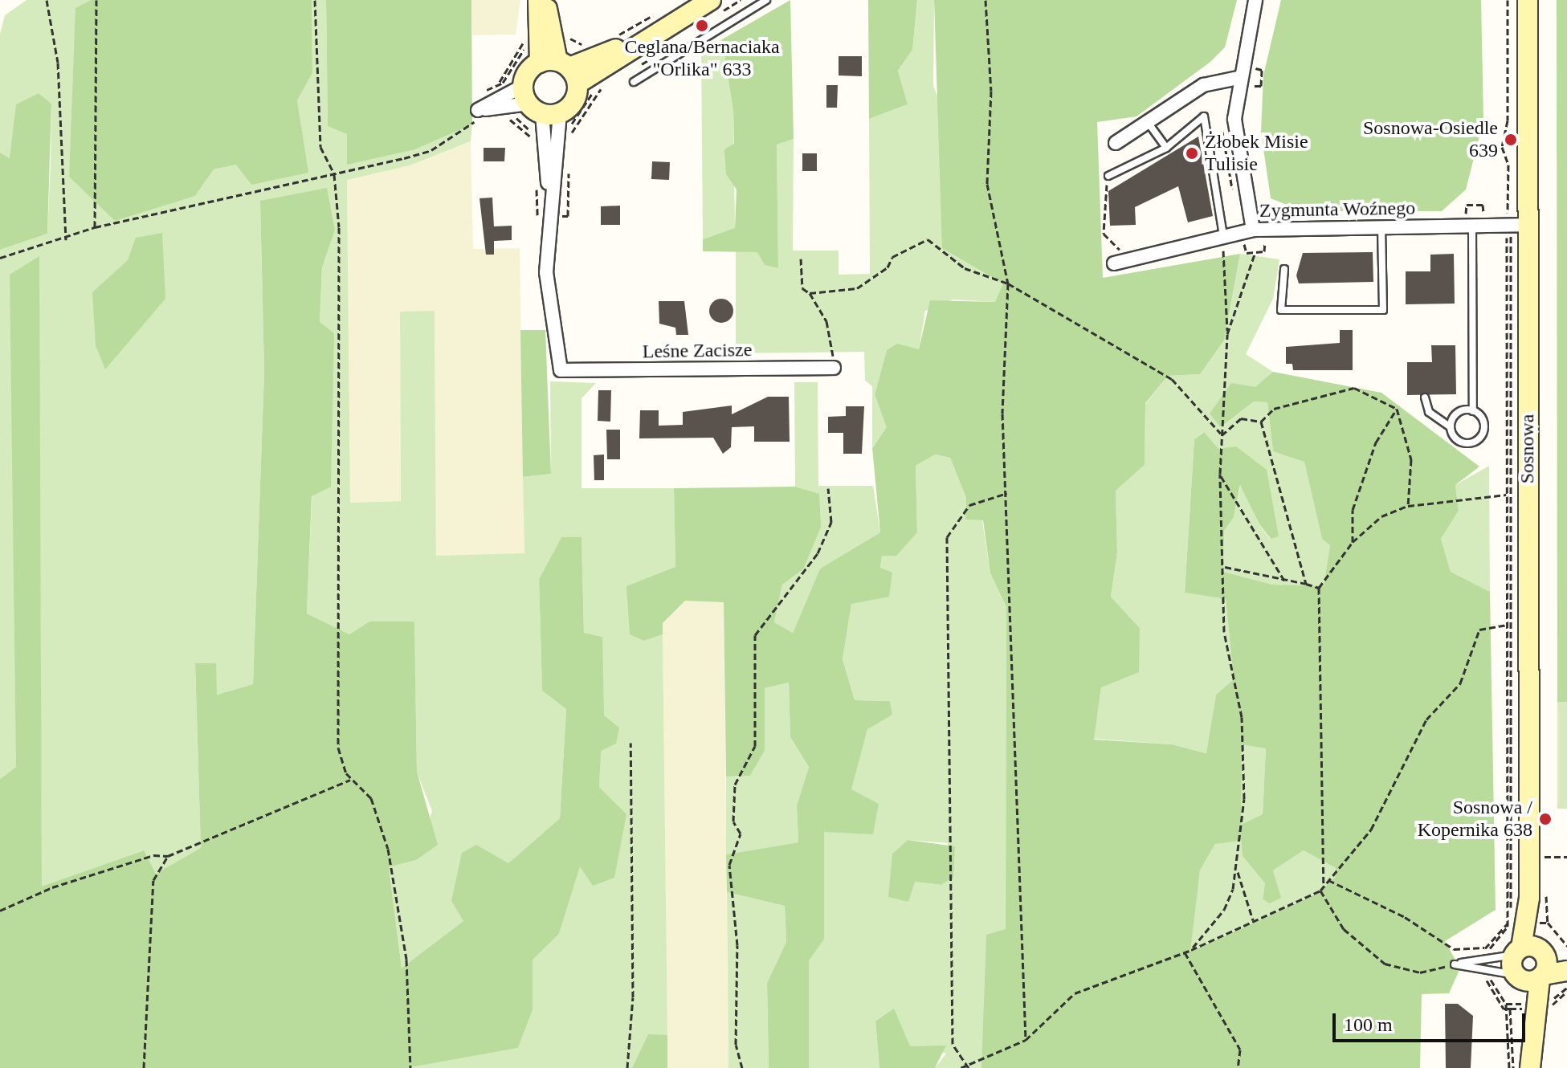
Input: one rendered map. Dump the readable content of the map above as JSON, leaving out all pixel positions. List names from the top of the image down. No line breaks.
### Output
{"streets":{"street":["Zygmunta Woźnego","Leśne Zacisze","Sosnowa"]},"crossings":[["Zygmunta Woźnego","Sosnowa"]],"places":["Ceglana/Bernaciaka \"Orlika\" 633","Sosnowa-Osiedle 639","Żłobek Misie Tulisie","Sosnowa / Kopernika 638"],"scale_bar":"100 m"}
